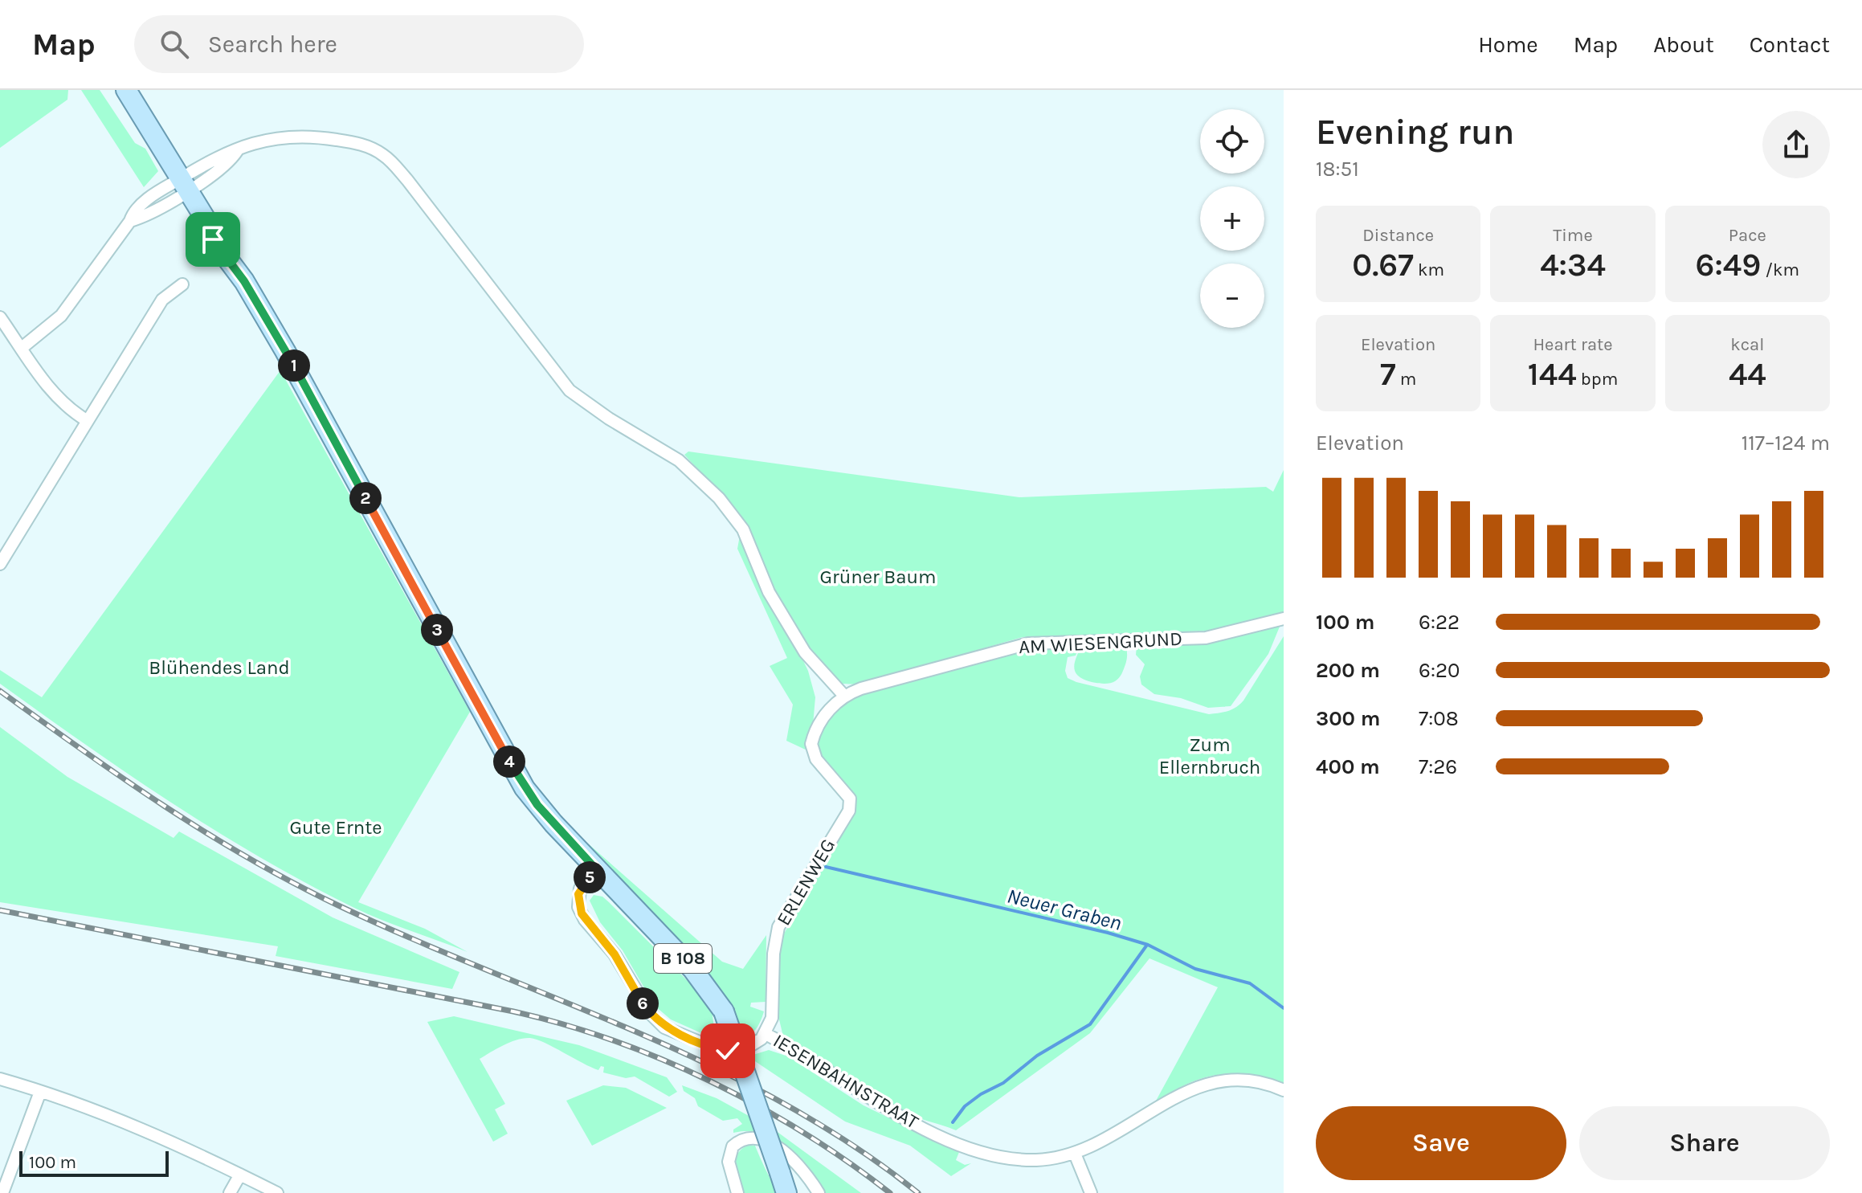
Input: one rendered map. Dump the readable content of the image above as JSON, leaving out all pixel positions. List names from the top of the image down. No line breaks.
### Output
{"streets":{"main road":["B 108"],"street":["AM WIESENGRUND","ERLENWEG","IESENBAHNSTRAAT"]},"crossings":[["AM WIESENGRUND","ERLENWEG"],["ERLENWEG","IESENBAHNSTRAAT"]],"water":["Neuer Graben"],"parks":["Grüner Baum","Blühendes Land","Zum Ellernbruch","Gute Ernte"],"scale_bar":"100 m","page":{"header":"Map","search":"Search here","nav":["Home","Map","About","Contact"],"heading":["Evening run","18:51"],"map_buttons":["+","−"],"stats":[["Distance","0.67 km"],["Time","4:34"],["Pace","6:49 /km"],["Elevation","7 m"],["Heart rate","144 bpm"],["kcal","44"]],"pins":["1","2","3","4","5","6"],"chart":["Elevation","117–124 m"],"list":[{"name":"100 m","note":"6:22"},{"name":"200 m","note":"6:20"},{"name":"300 m","note":"7:08"},{"name":"400 m","note":"7:26"}],"buttons":["Save","Share"],"scale":"100 m"}}
